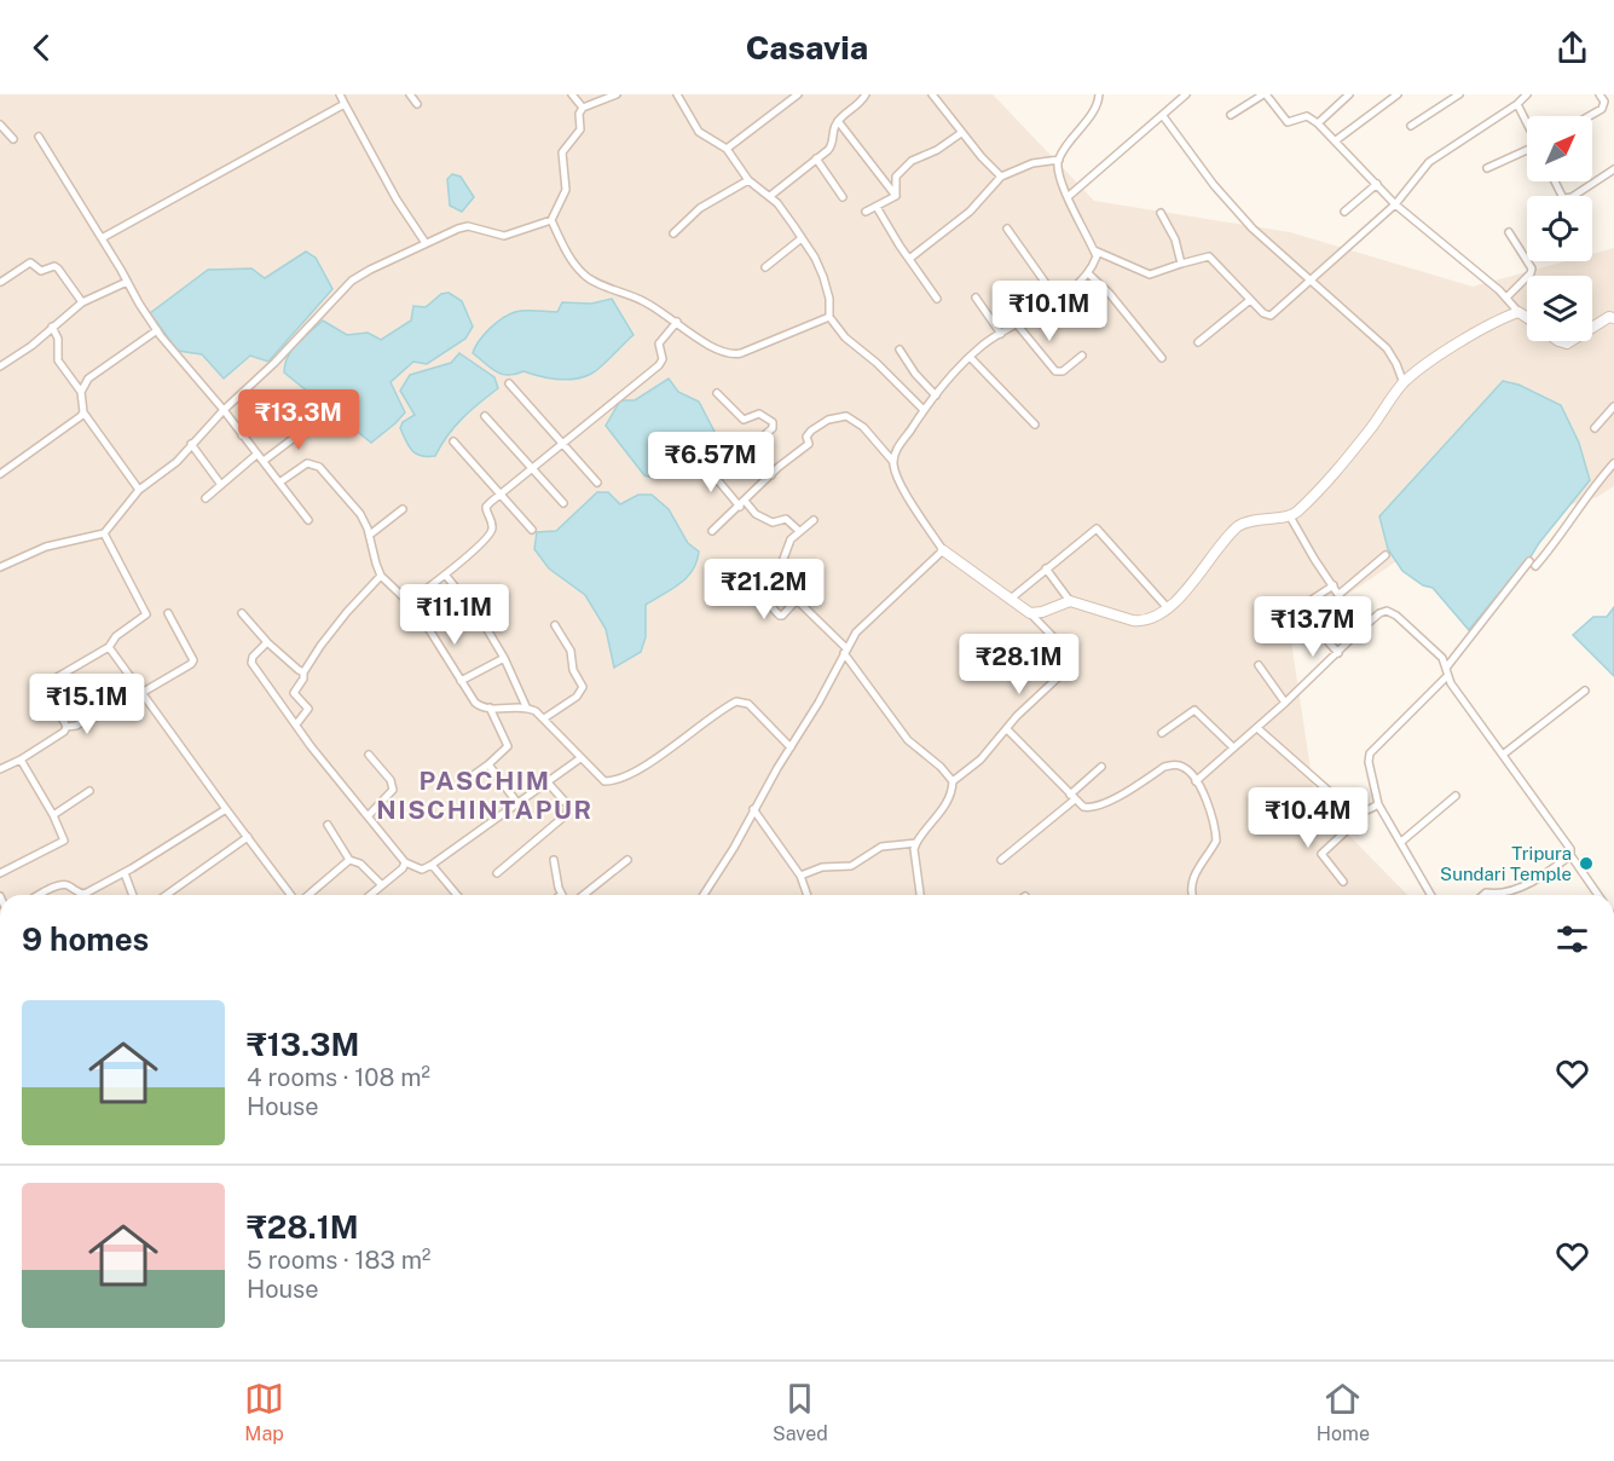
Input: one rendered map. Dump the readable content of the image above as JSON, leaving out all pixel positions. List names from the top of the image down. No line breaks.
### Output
{"districts":["PASCHIM NISCHINTAPUR"],"places":["Tripura Sundari Temple"],"north":"top right","page":{"header":"Casavia","price":["₹10.1M","₹13.3M","₹6.57M","₹21.2M","₹11.1M","₹13.7M","₹28.1M","₹15.1M","₹10.4M"],"heading":"9 homes","list":[{"name":"₹13.3M","note":"4 rooms · 108 m² · House"},{"name":"₹28.1M","note":"5 rooms · 183 m² · House"}],"tabs":["Map","Saved","Home"]}}
